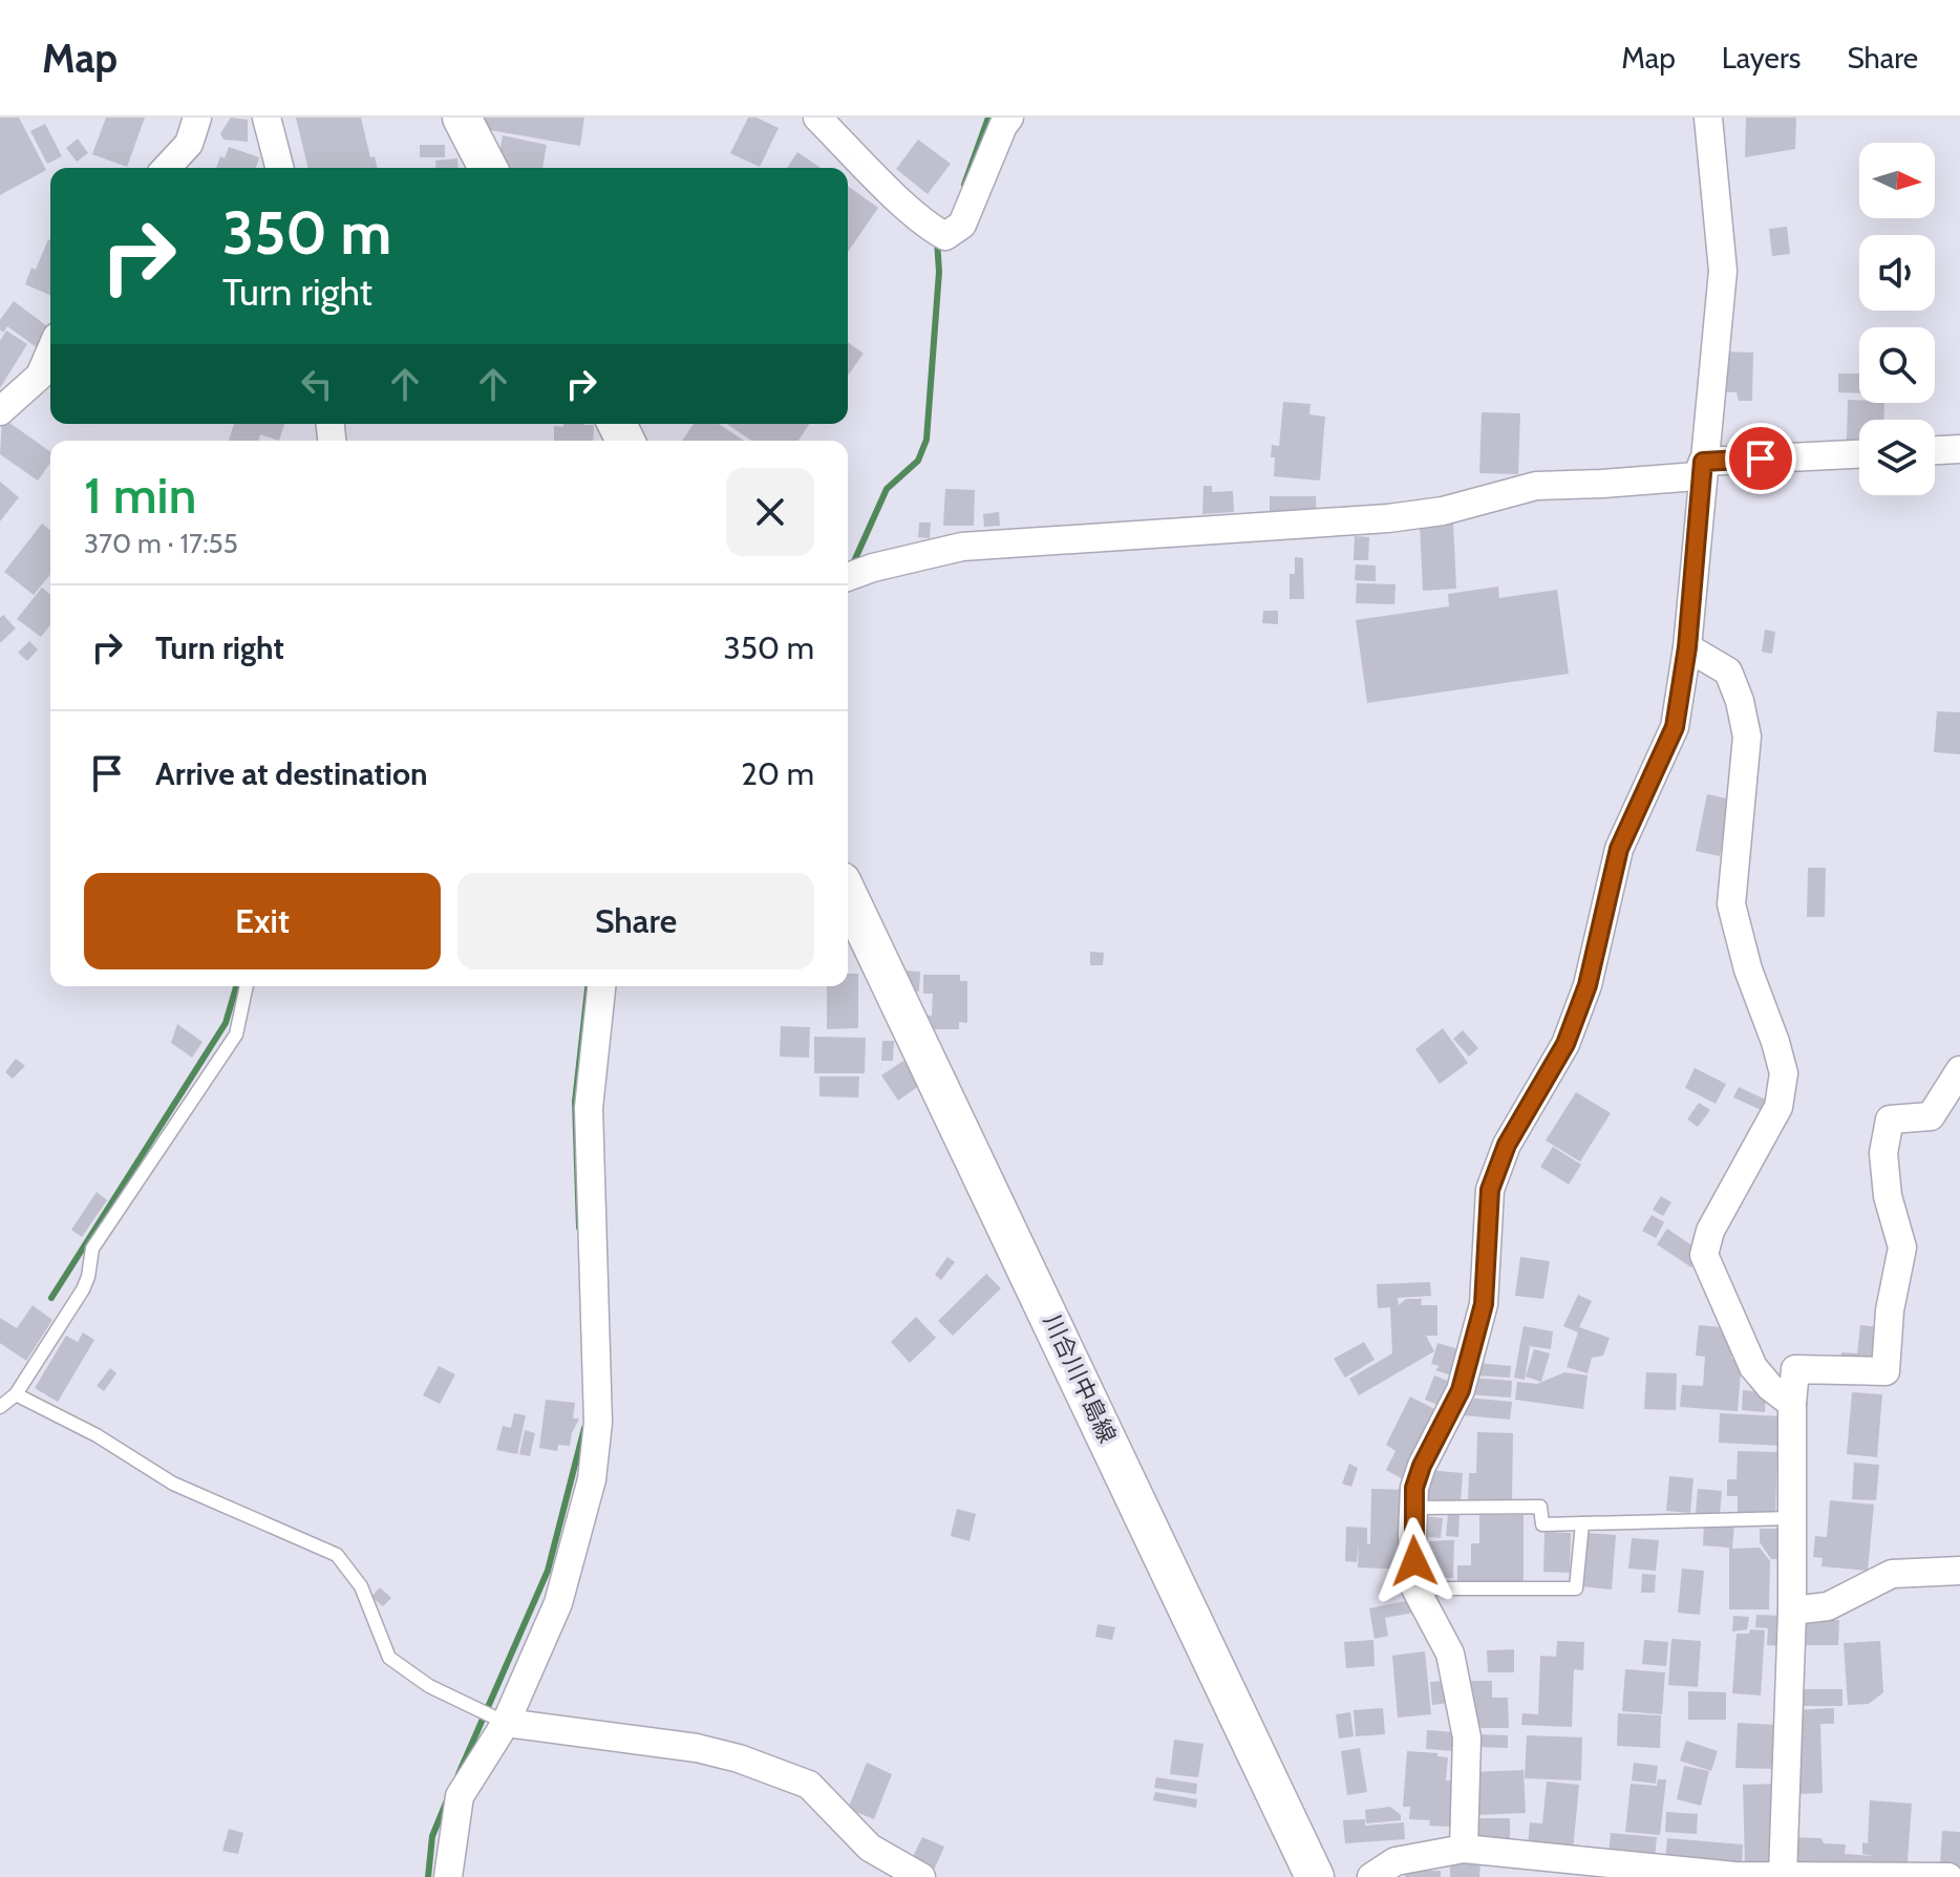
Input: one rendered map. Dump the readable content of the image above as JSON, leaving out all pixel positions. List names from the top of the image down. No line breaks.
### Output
{"streets":{"main road":["川合川中島線"]},"north":"right","page":{"header":"Map","nav":["Map","Layers","Share"],"turn":["350 m","Turn right"],"heading":["1 min","370 m · 17:55"],"list":[{"name":"Turn right","value":"350 m"},{"name":"Arrive at destination","value":"20 m"}],"buttons":["Exit","Share"]}}
